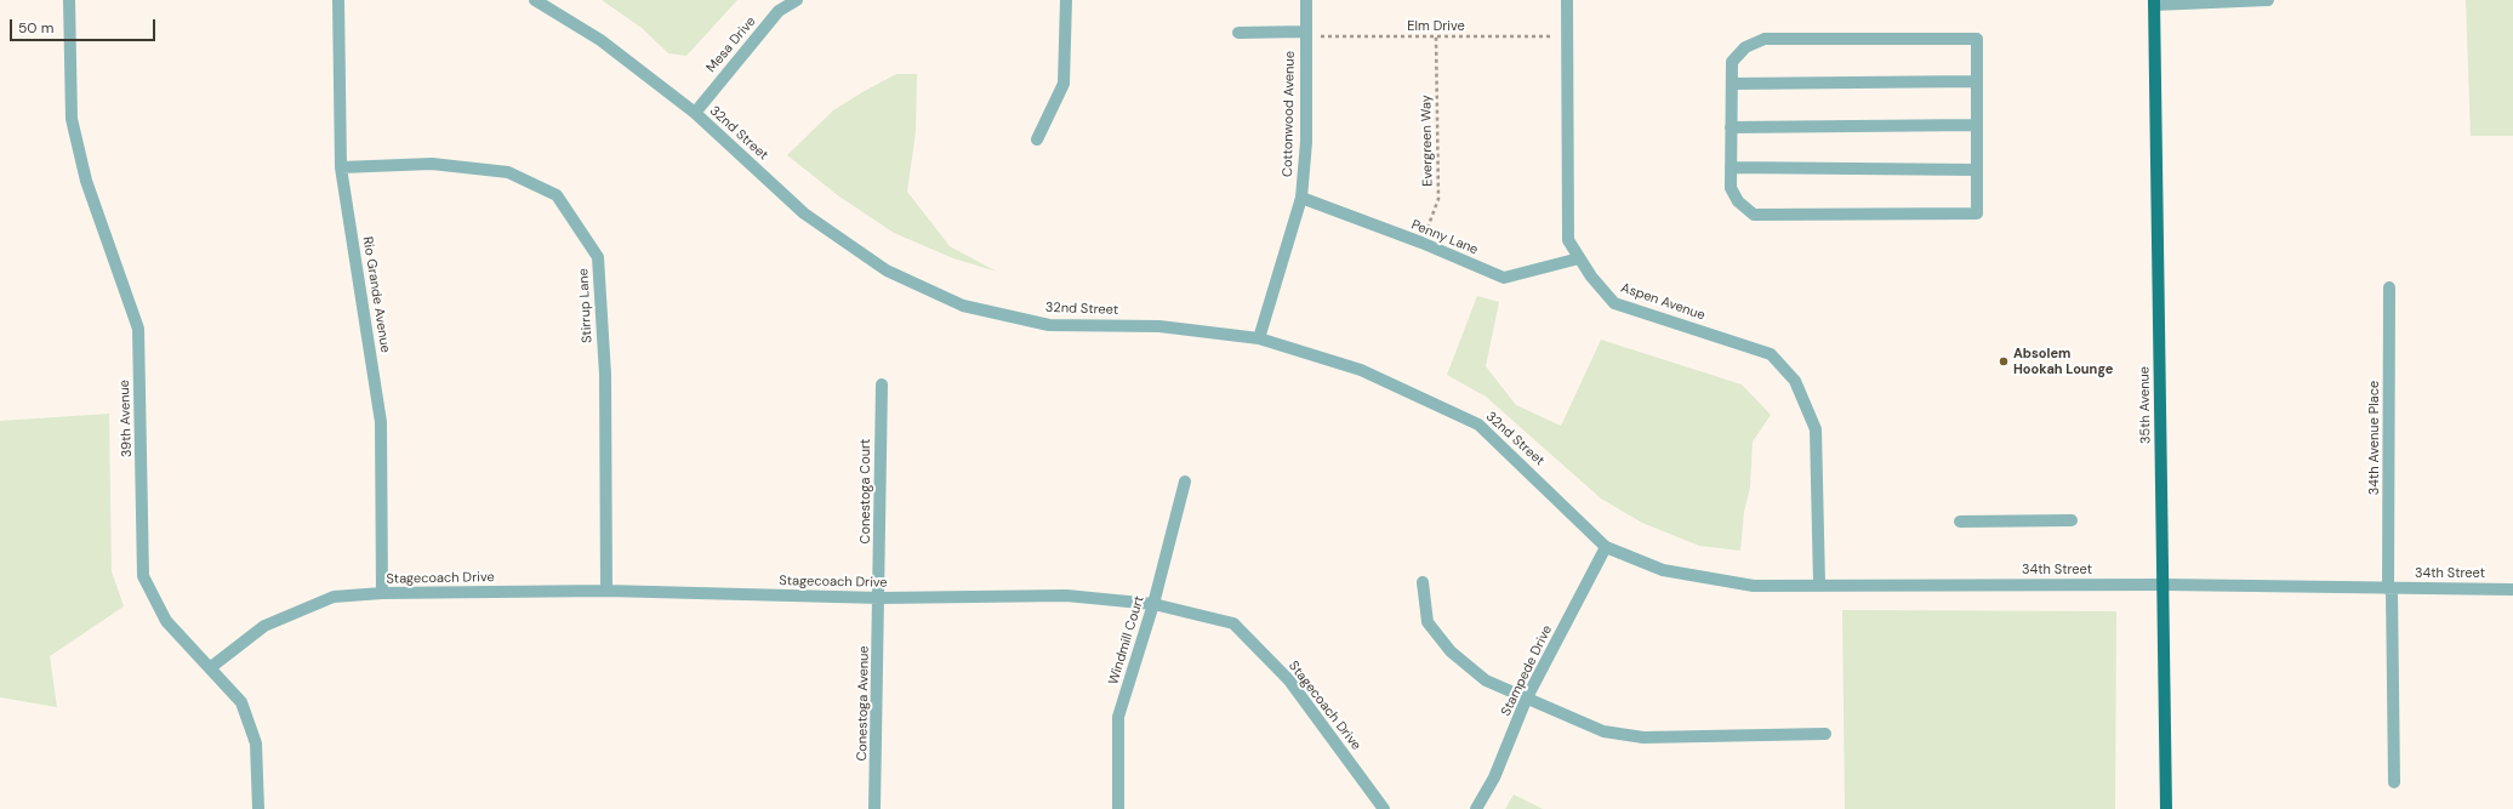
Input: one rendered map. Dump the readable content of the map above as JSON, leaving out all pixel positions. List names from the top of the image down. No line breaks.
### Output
{"streets":{"main road":["35th Avenue"],"street":["Mesa Drive","Cottonwood Avenue","32nd Street","Penny Lane","Rio Grande Avenue","Aspen Avenue","Stirrup Lane","39th Avenue","34th Avenue Place","Conestoga Court","34th Street","Stagecoach Drive","Windmill Court","Stampede Drive","Conestoga Avenue"],"path":["Elm Drive","Evergreen Way"]},"crossings":[["Elm Drive","Cottonwood Avenue"],["Elm Drive","Evergreen Way"],["Elm Drive","Aspen Avenue"],["Mesa Drive","32nd Street"],["Cottonwood Avenue","32nd Street"],["Cottonwood Avenue","Penny Lane"],["32nd Street","34th Street"],["32nd Street","Stampede Drive"],["Evergreen Way","Penny Lane"],["Penny Lane","Aspen Avenue"],["Rio Grande Avenue","Stirrup Lane"],["Rio Grande Avenue","Stagecoach Drive"],["Aspen Avenue","34th Street"],["Stirrup Lane","Stagecoach Drive"],["35th Avenue","34th Street"],["39th Avenue","Stagecoach Drive"],["34th Avenue Place","34th Street"],["Conestoga Court","Stagecoach Drive"],["Conestoga Court","Conestoga Avenue"],["34th Street","Stampede Drive"],["Stagecoach Drive","Windmill Court"],["Stagecoach Drive","Conestoga Avenue"]],"places":["Absolem Hookah Lounge"],"scale_bar":"50 m"}
